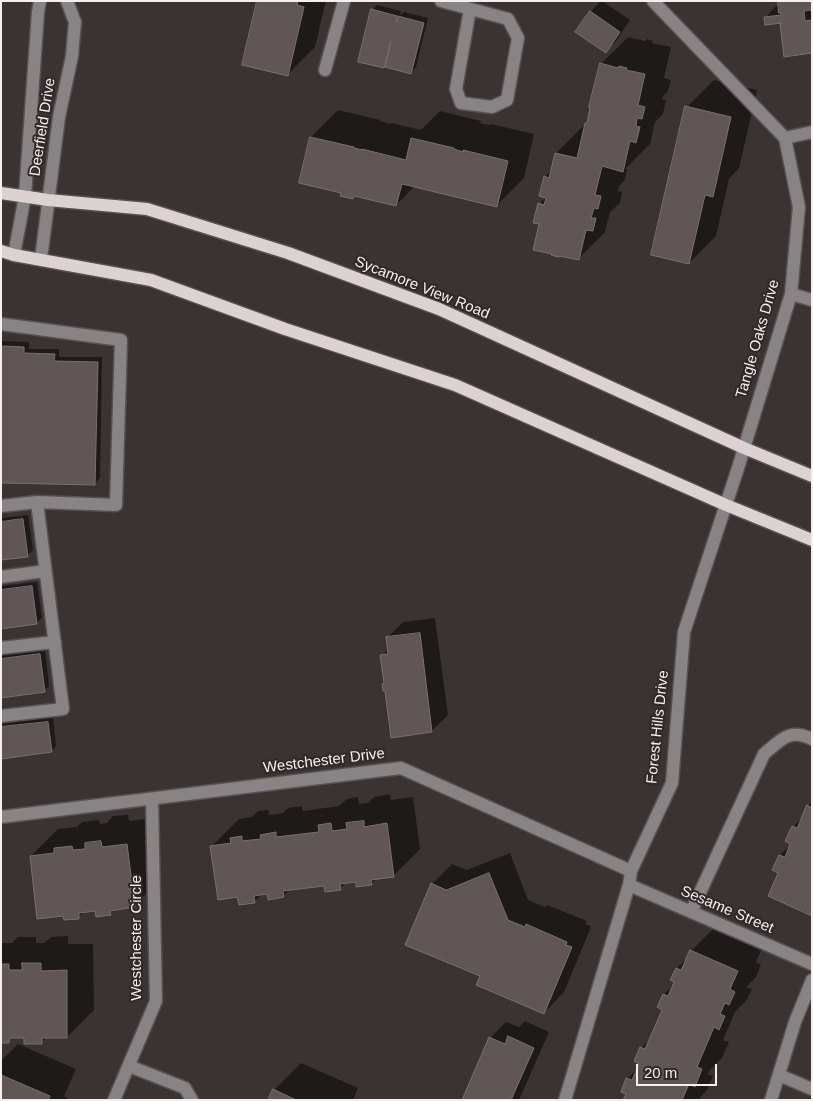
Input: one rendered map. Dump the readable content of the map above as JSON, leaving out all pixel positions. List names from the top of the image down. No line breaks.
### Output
{"streets":{"main road":["Sycamore View Road"],"street":["Deerfield Drive","Tangle Oaks Drive","Forest Hills Drive","Westchester Drive","Sesame Street","Westchester Circle"]},"crossings":[["Deerfield Drive","Sycamore View Road"],["Sycamore View Road","Tangle Oaks Drive"],["Tangle Oaks Drive","Forest Hills Drive"],["Forest Hills Drive","Westchester Drive"],["Forest Hills Drive","Sesame Street"],["Westchester Drive","Westchester Circle"]],"scale_bar":"20 m"}
